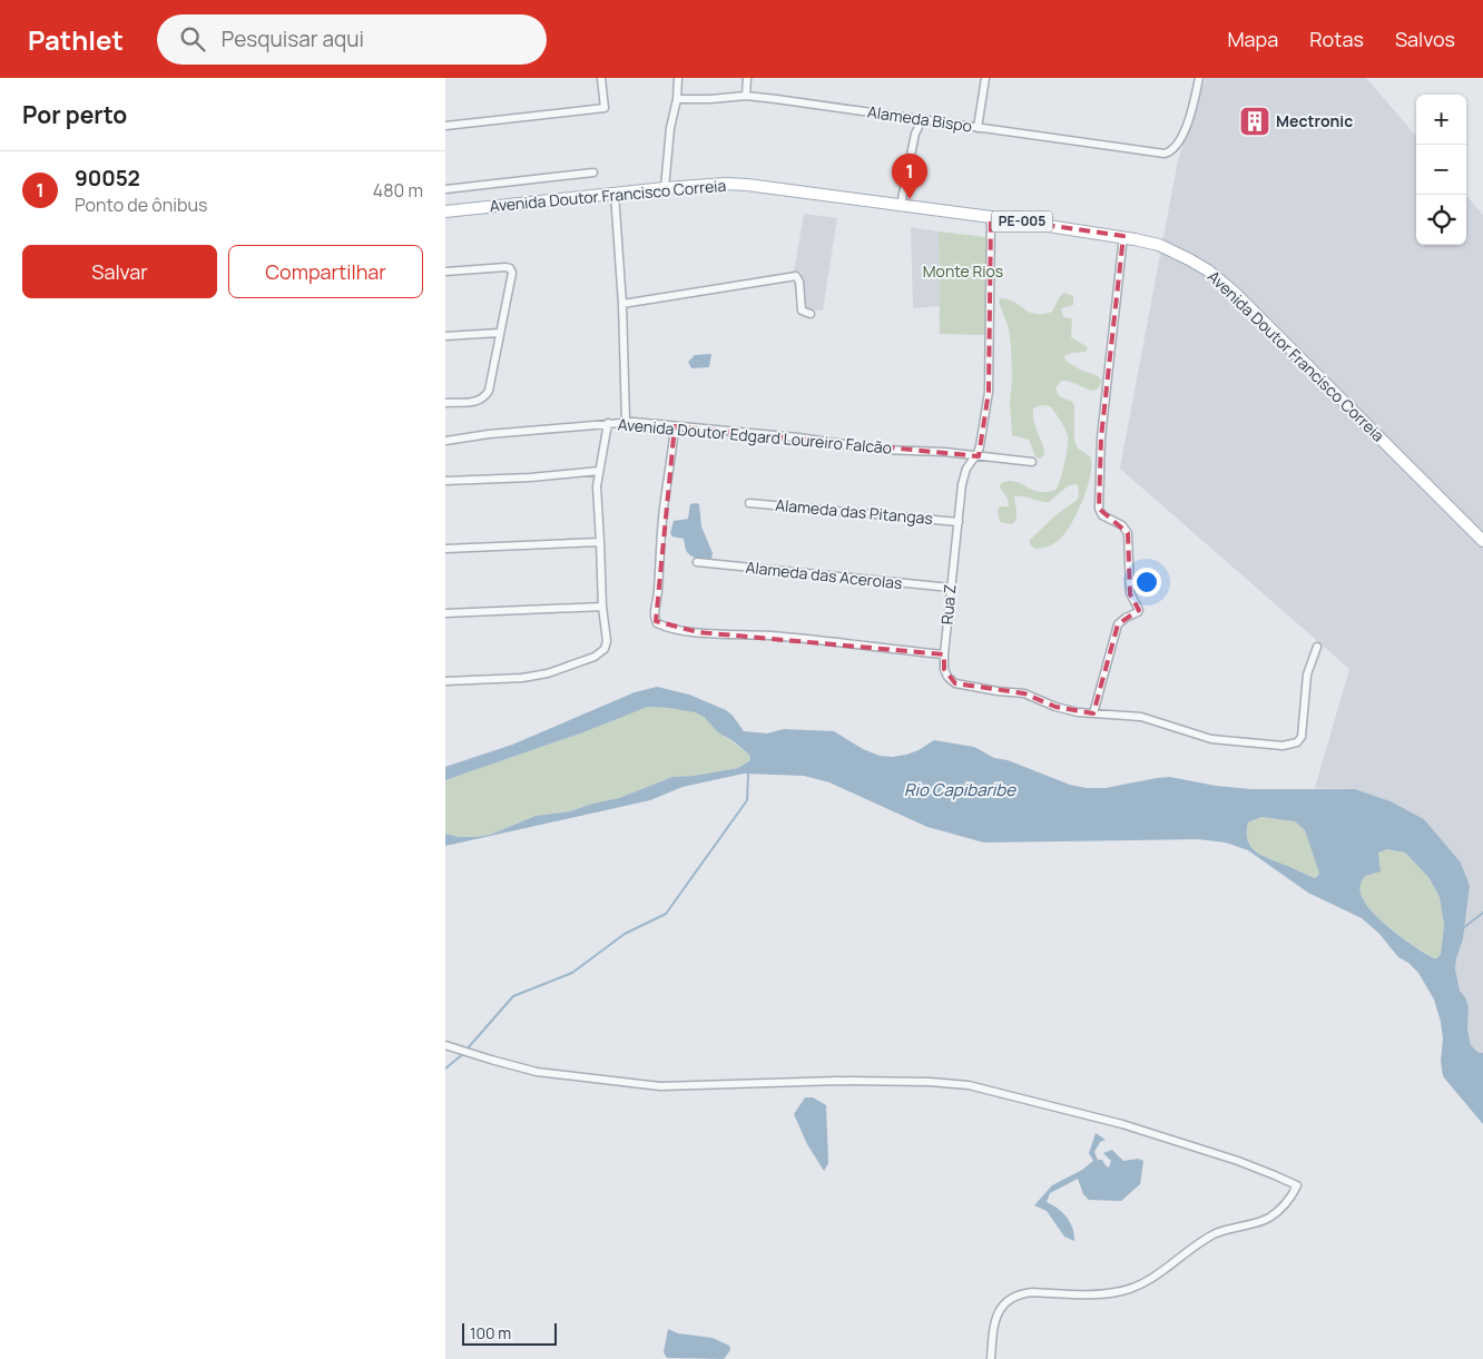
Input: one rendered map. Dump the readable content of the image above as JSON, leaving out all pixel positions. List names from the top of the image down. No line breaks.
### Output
{"streets":{"main road":["Avenida Doutor Francisco Correia","PE-005"],"street":["Alameda Bispo","Avenida Doutor Edgard Loureiro Falcão","Alameda das Pitangas","Alameda das Acerolas","Rua Z"]},"crossings":[["Avenida Doutor Francisco Correia","Rua Z"],["Avenida Doutor Edgard Loureiro Falcão","Rua Z"],["Alameda das Pitangas","Rua Z"],["Alameda das Acerolas","Rua Z"]],"water":["Rio Capibaribe"],"parks":["Monte Rios"],"places":{"building":["Mectronic"]},"scale_bar":"100 m","page":{"header":"Pathlet","search":"Pesquisar aqui","nav":["Mapa","Rotas","Salvos"],"heading":"Por perto","map_buttons":["+","−"],"list":[{"mark":"1","name":"90052","note":"Ponto de ônibus","value":"480 m"}],"pins":"1","buttons":["Salvar","Compartilhar"],"scale":"100 m"}}
